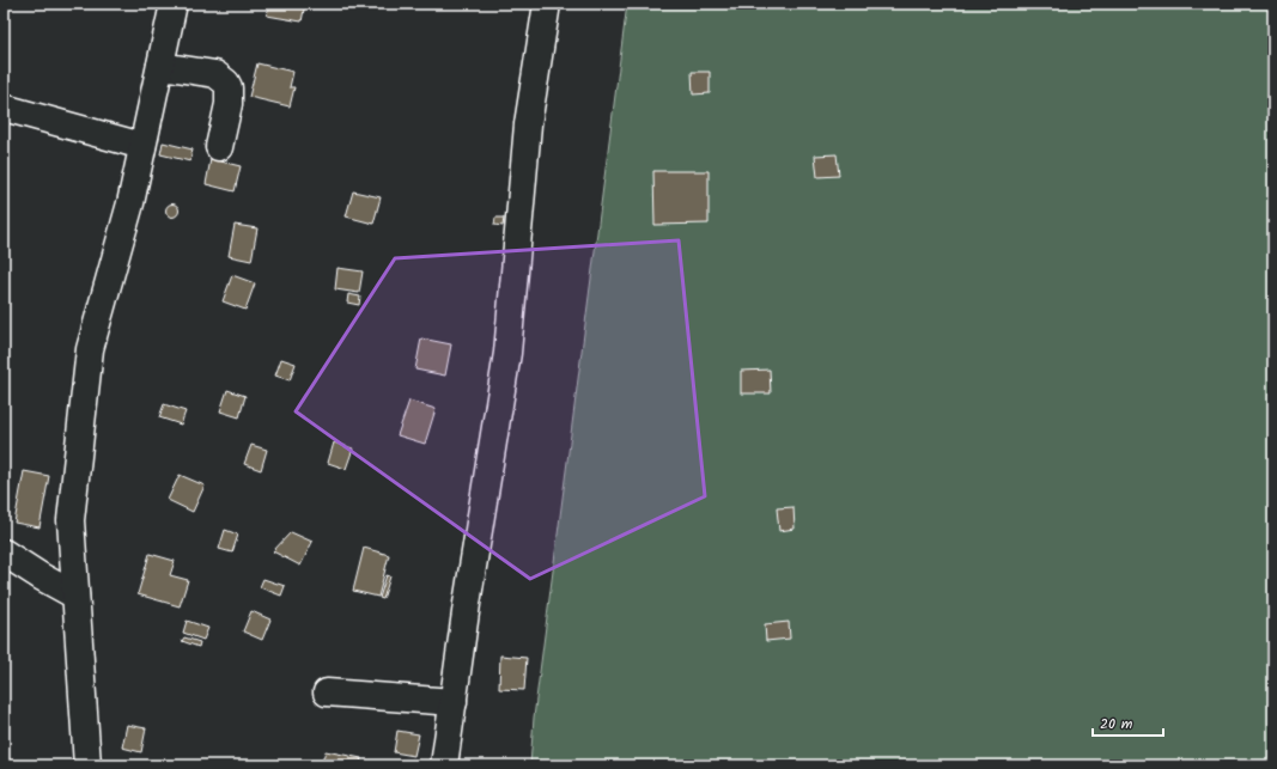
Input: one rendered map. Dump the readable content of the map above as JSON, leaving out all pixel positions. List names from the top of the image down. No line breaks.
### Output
{"scale_bar":"20 m"}
